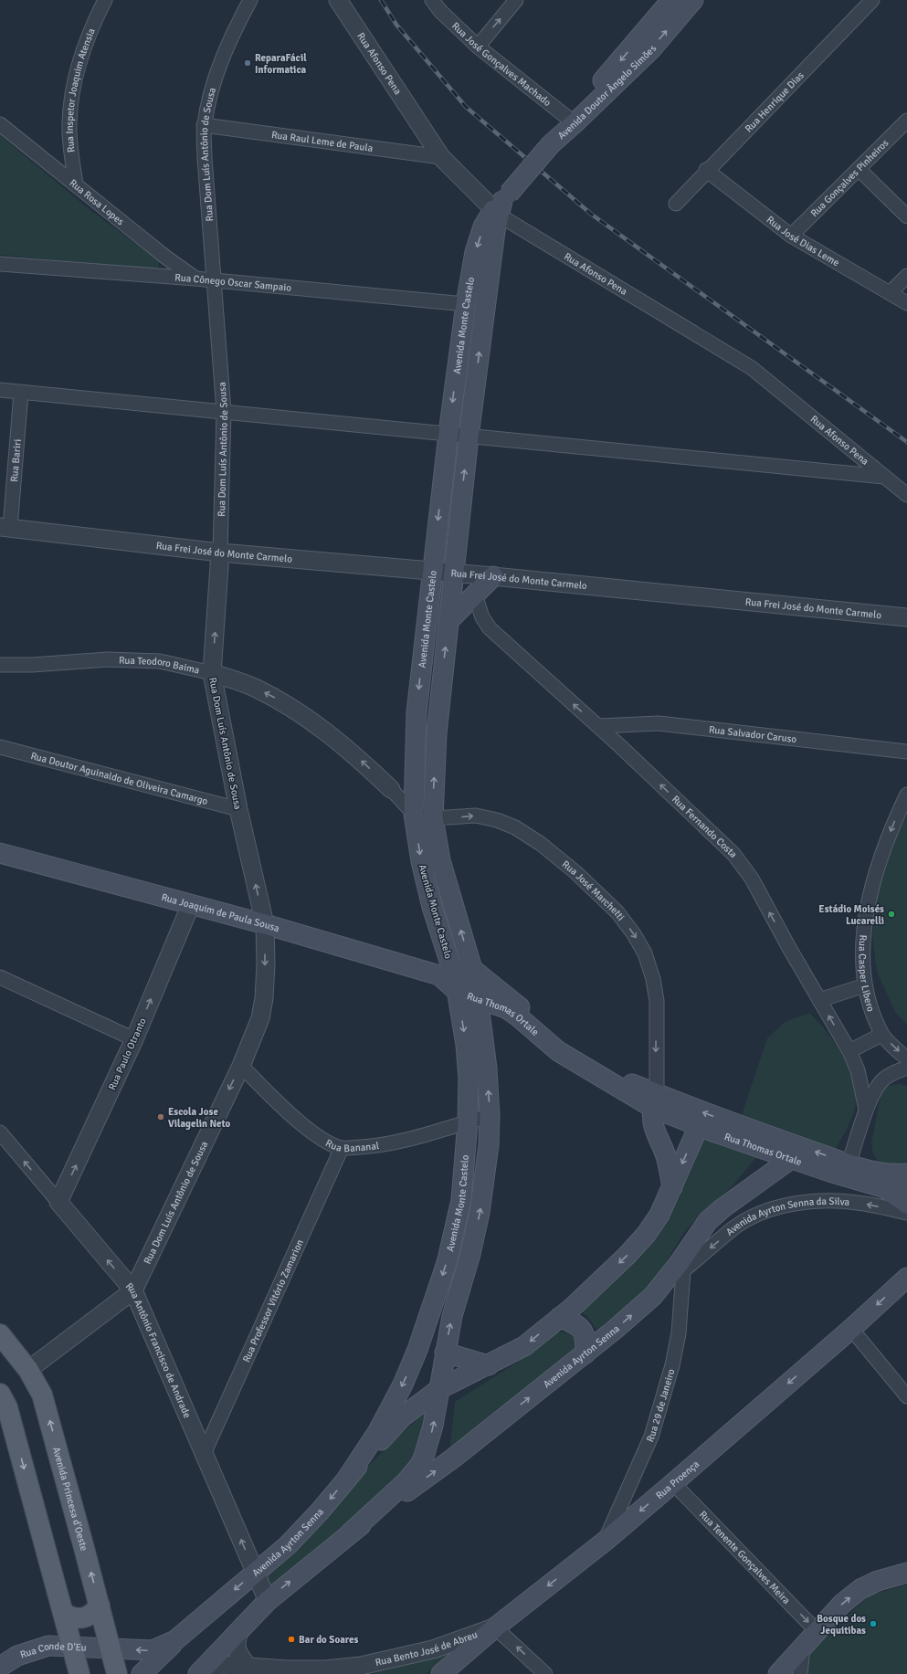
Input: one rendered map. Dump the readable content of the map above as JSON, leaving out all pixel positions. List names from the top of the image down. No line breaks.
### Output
{"streets":{"main road":["Avenida Doutor Ângelo Simões","Avenida Monte Castelo","Rua Joaquim de Paula Sousa","Rua Thomas Ortale","Avenida Ayrton Senna","Rua Proença","Avenida Princesa d'Oeste","Rua Conde D'Eu"],"street":["Rua José Gonçalves Machado","Rua Afonso Pena","Rua Inspetor Joaquim Atensia","Rua Henrique Dias","Rua Raul Leme de Paula","Rua Dom Luís Antônio de Sousa","Rua Gonçalves Pinheiros","Rua Rosa Lopes","Rua José Dias Leme","Rua Cônego Oscar Sampaio","Rua Bariri","Rua Frei José do Monte Carmelo","Rua Teodoro Baima","Rua Salvador Caruso","Rua Doutor Aguinaldo de Oliveira Camargo","Rua Fernando Costa","Rua José Marchetti","Rua Casper Libero","Rua Paulo Otranto","Rua Bananal","Avenida Ayrton Senna da Silva","Rua Professor Vitório Zamarion","Rua Antônio Francisco de Andrade","Rua 29 de Janeiro","Rua Tenente Gonçalves Meira","Rua Bento José de Abreu"]},"crossings":[["Rua José Gonçalves Machado","Avenida Doutor Ângelo Simões"],["Rua José Gonçalves Machado","Avenida Monte Castelo"],["Rua Afonso Pena","Rua Raul Leme de Paula"],["Rua Afonso Pena","Avenida Monte Castelo"],["Avenida Doutor Ângelo Simões","Avenida Monte Castelo"],["Rua Inspetor Joaquim Atensia","Rua Rosa Lopes"],["Rua Henrique Dias","Rua José Dias Leme"],["Rua Raul Leme de Paula","Rua Dom Luís Antônio de Sousa"],["Rua Dom Luís Antônio de Sousa","Rua Cônego Oscar Sampaio"],["Rua Dom Luís Antônio de Sousa","Rua Frei José do Monte Carmelo"],["Rua Dom Luís Antônio de Sousa","Rua Teodoro Baima"],["Rua Dom Luís Antônio de Sousa","Rua Doutor Aguinaldo de Oliveira Camargo"],["Rua Dom Luís Antônio de Sousa","Rua Joaquim de Paula Sousa"],["Rua Dom Luís Antônio de Sousa","Rua Bananal"],["Rua Dom Luís Antônio de Sousa","Rua Antônio Francisco de Andrade"],["Rua Dom Luís Antônio de Sousa","Avenida Princesa d'Oeste"],["Rua Gonçalves Pinheiros","Rua José Dias Leme"],["Rua Rosa Lopes","Rua Cônego Oscar Sampaio"],["Rua Cônego Oscar Sampaio","Avenida Monte Castelo"],["Avenida Monte Castelo","Rua Frei José do Monte Carmelo"],["Avenida Monte Castelo","Rua José Marchetti"],["Avenida Monte Castelo","Rua Joaquim de Paula Sousa"],["Avenida Monte Castelo","Rua Thomas Ortale"],["Avenida Monte Castelo","Rua Bananal"],["Avenida Monte Castelo","Avenida Ayrton Senna"],["Rua Bariri","Rua Frei José do Monte Carmelo"],["Rua Salvador Caruso","Rua Fernando Costa"],["Rua Fernando Costa","Rua Thomas Ortale"],["Rua José Marchetti","Rua Thomas Ortale"],["Rua Joaquim de Paula Sousa","Rua Paulo Otranto"],["Rua Thomas Ortale","Avenida Ayrton Senna"],["Rua Paulo Otranto","Rua Antônio Francisco de Andrade"],["Rua Bananal","Rua Professor Vitório Zamarion"],["Avenida Ayrton Senna da Silva","Avenida Ayrton Senna"],["Avenida Ayrton Senna da Silva","Rua 29 de Janeiro"],["Rua Professor Vitório Zamarion","Rua Antônio Francisco de Andrade"],["Rua Antônio Francisco de Andrade","Avenida Ayrton Senna"],["Avenida Ayrton Senna","Rua 29 de Janeiro"],["Avenida Ayrton Senna","Avenida Princesa d'Oeste"],["Avenida Ayrton Senna","Rua Bento José de Abreu"],["Avenida Ayrton Senna","Rua Conde D'Eu"],["Rua 29 de Janeiro","Rua Proença"],["Rua Proença","Rua Tenente Gonçalves Meira"],["Rua Proença","Rua Bento José de Abreu"],["Avenida Princesa d'Oeste","Rua Conde D'Eu"]],"one_way":["Rua Teodoro Baima","Rua Fernando Costa","Rua José Marchetti","Rua Casper Libero","Rua Paulo Otranto","Avenida Ayrton Senna da Silva","Rua Antônio Francisco de Andrade","Rua Proença","Rua Tenente Gonçalves Meira"],"places":["ReparaFácil Informatica","Estádio Moisés Lucarelli","Escola Jose Vilagelin Neto","Bosque dos Jequitibas","Bar do Soares"]}
